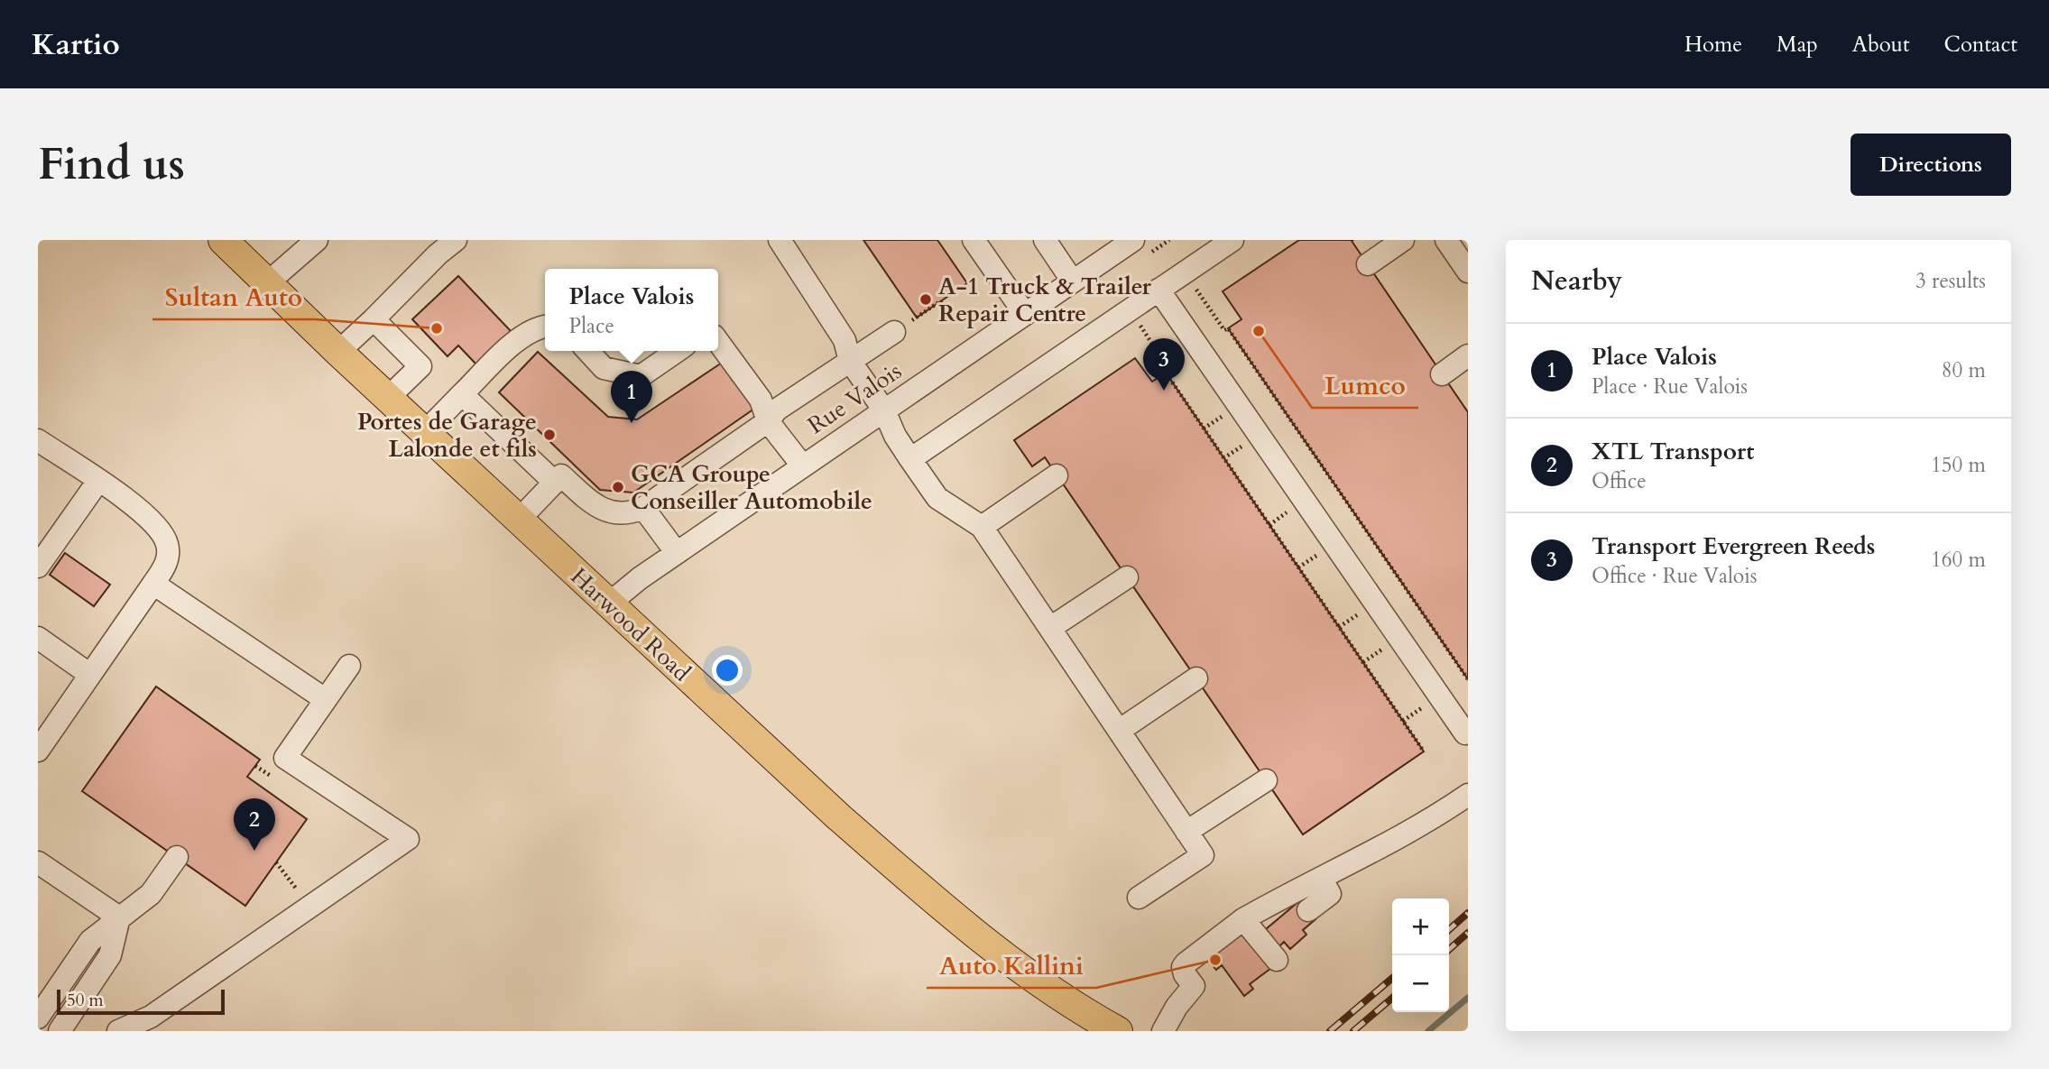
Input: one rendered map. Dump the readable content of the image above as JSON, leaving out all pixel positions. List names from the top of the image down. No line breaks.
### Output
{"streets":{"main road":["Harwood Road"],"street":["Rue Valois"]},"crossings":[["Rue Valois","Harwood Road"]],"places":["A-1 Truck & Trailer Repair Centre","Sultan Auto","Lumco","Portes de Garage Lalonde et fils","GCA Groupe Conseiller Automobile","Auto Kallini"],"scale_bar":"50 m","page":{"header":"Kartio","nav":["Home","Map","About","Contact"],"buttons":"Directions","title":"Find us","heading":["Nearby","3 results"],"popup":["Place Valois","Place"],"list":[{"mark":"1","name":"Place Valois","note":"Place · Rue Valois","value":"80 m"},{"mark":"2","name":"XTL Transport","note":"Office","value":"150 m"},{"mark":"3","name":"Transport Evergreen Reeds","note":"Office · Rue Valois","value":"160 m"}],"pins":["3","1","2"],"map_buttons":["+","−"],"scale":"50 m"}}
